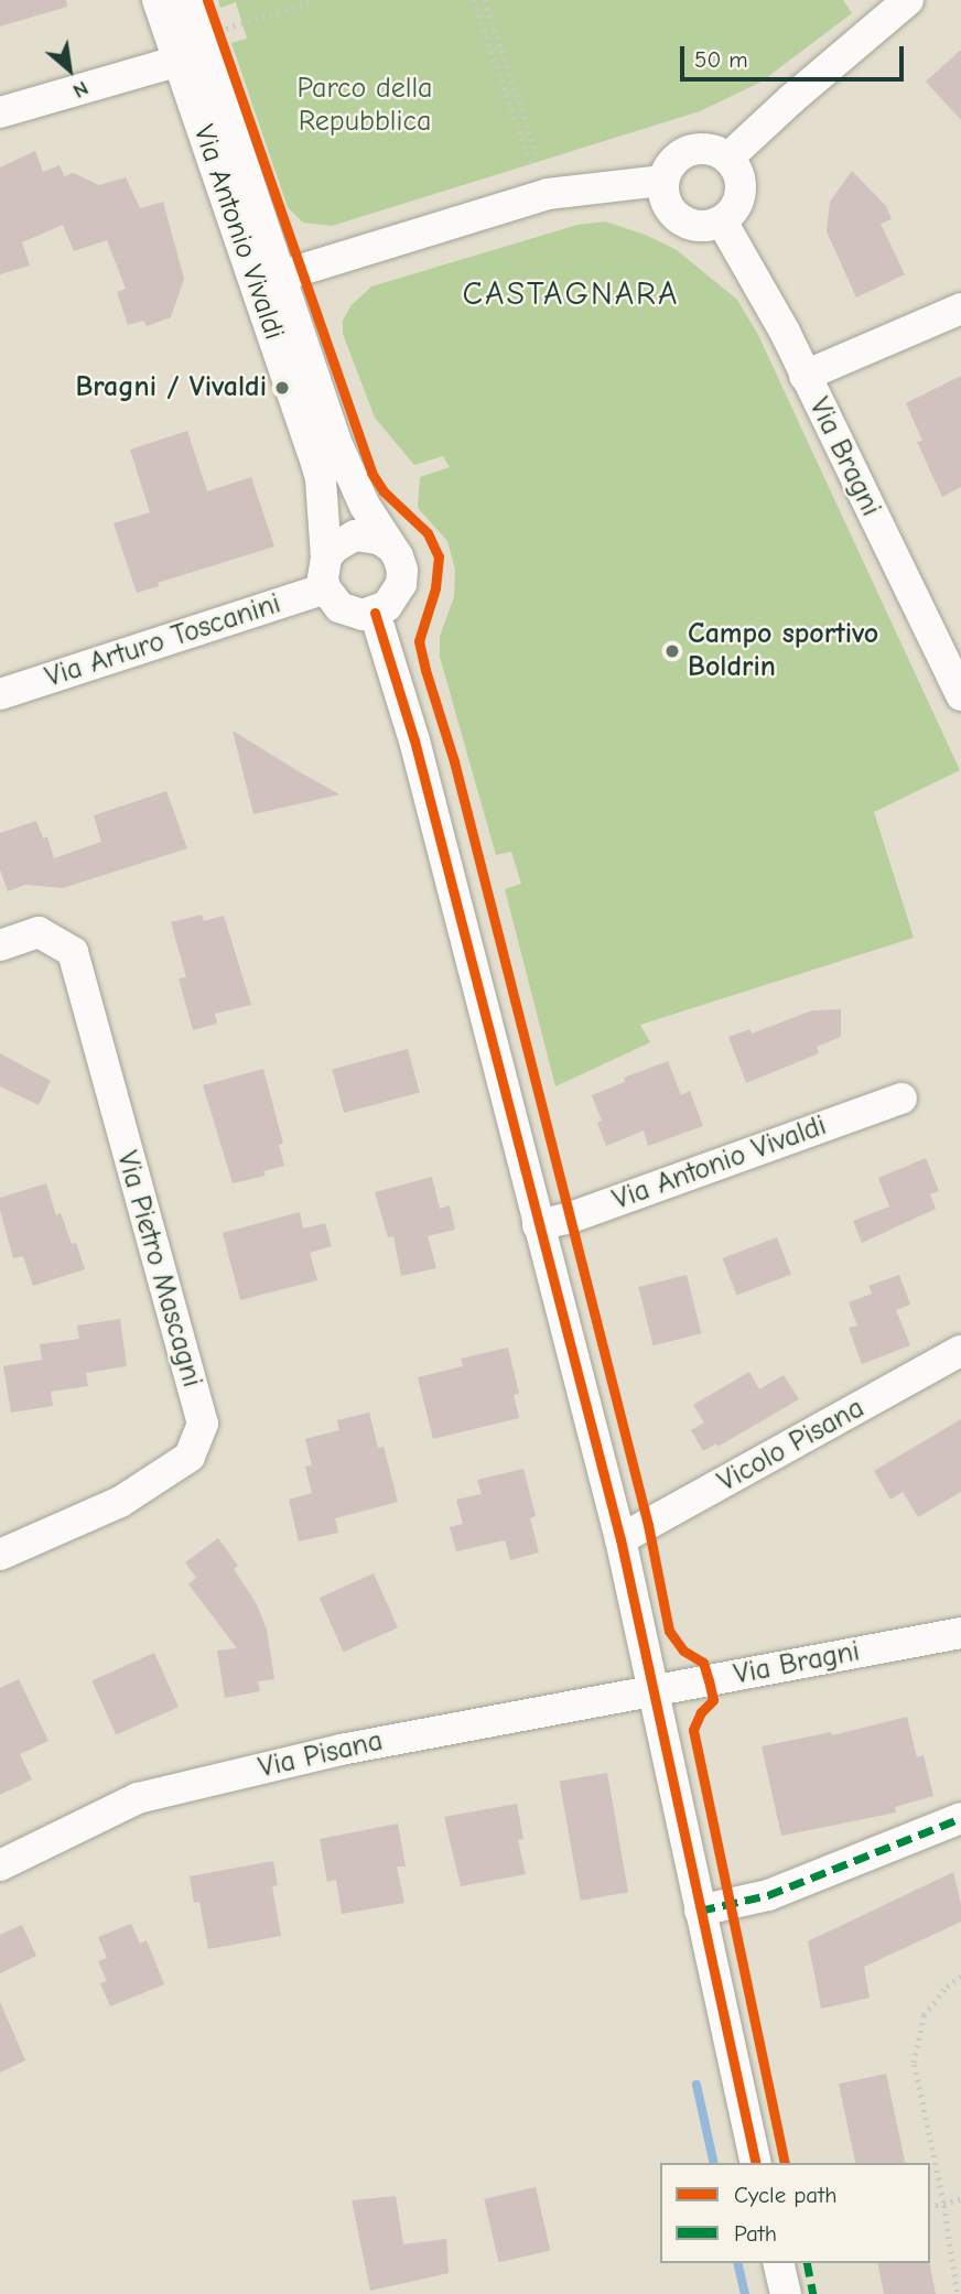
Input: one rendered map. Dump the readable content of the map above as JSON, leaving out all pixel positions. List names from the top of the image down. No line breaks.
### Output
{"streets":{"street":["Via Antonio Vivaldi","Via Bragni","Via Arturo Toscanini","Via Pietro Mascagni","Vicolo Pisana","Via Pisana"]},"crossings":[["Via Antonio Vivaldi","Via Arturo Toscanini"],["Via Bragni","Via Pisana"]],"districts":["CASTAGNARA"],"parks":["Parco della Repubblica"],"places":["Bragni / Vivaldi","Campo sportivo Boldrin"],"legend":["Cycle path","Path"],"scale_bar":"50 m","north":"bottom right"}
